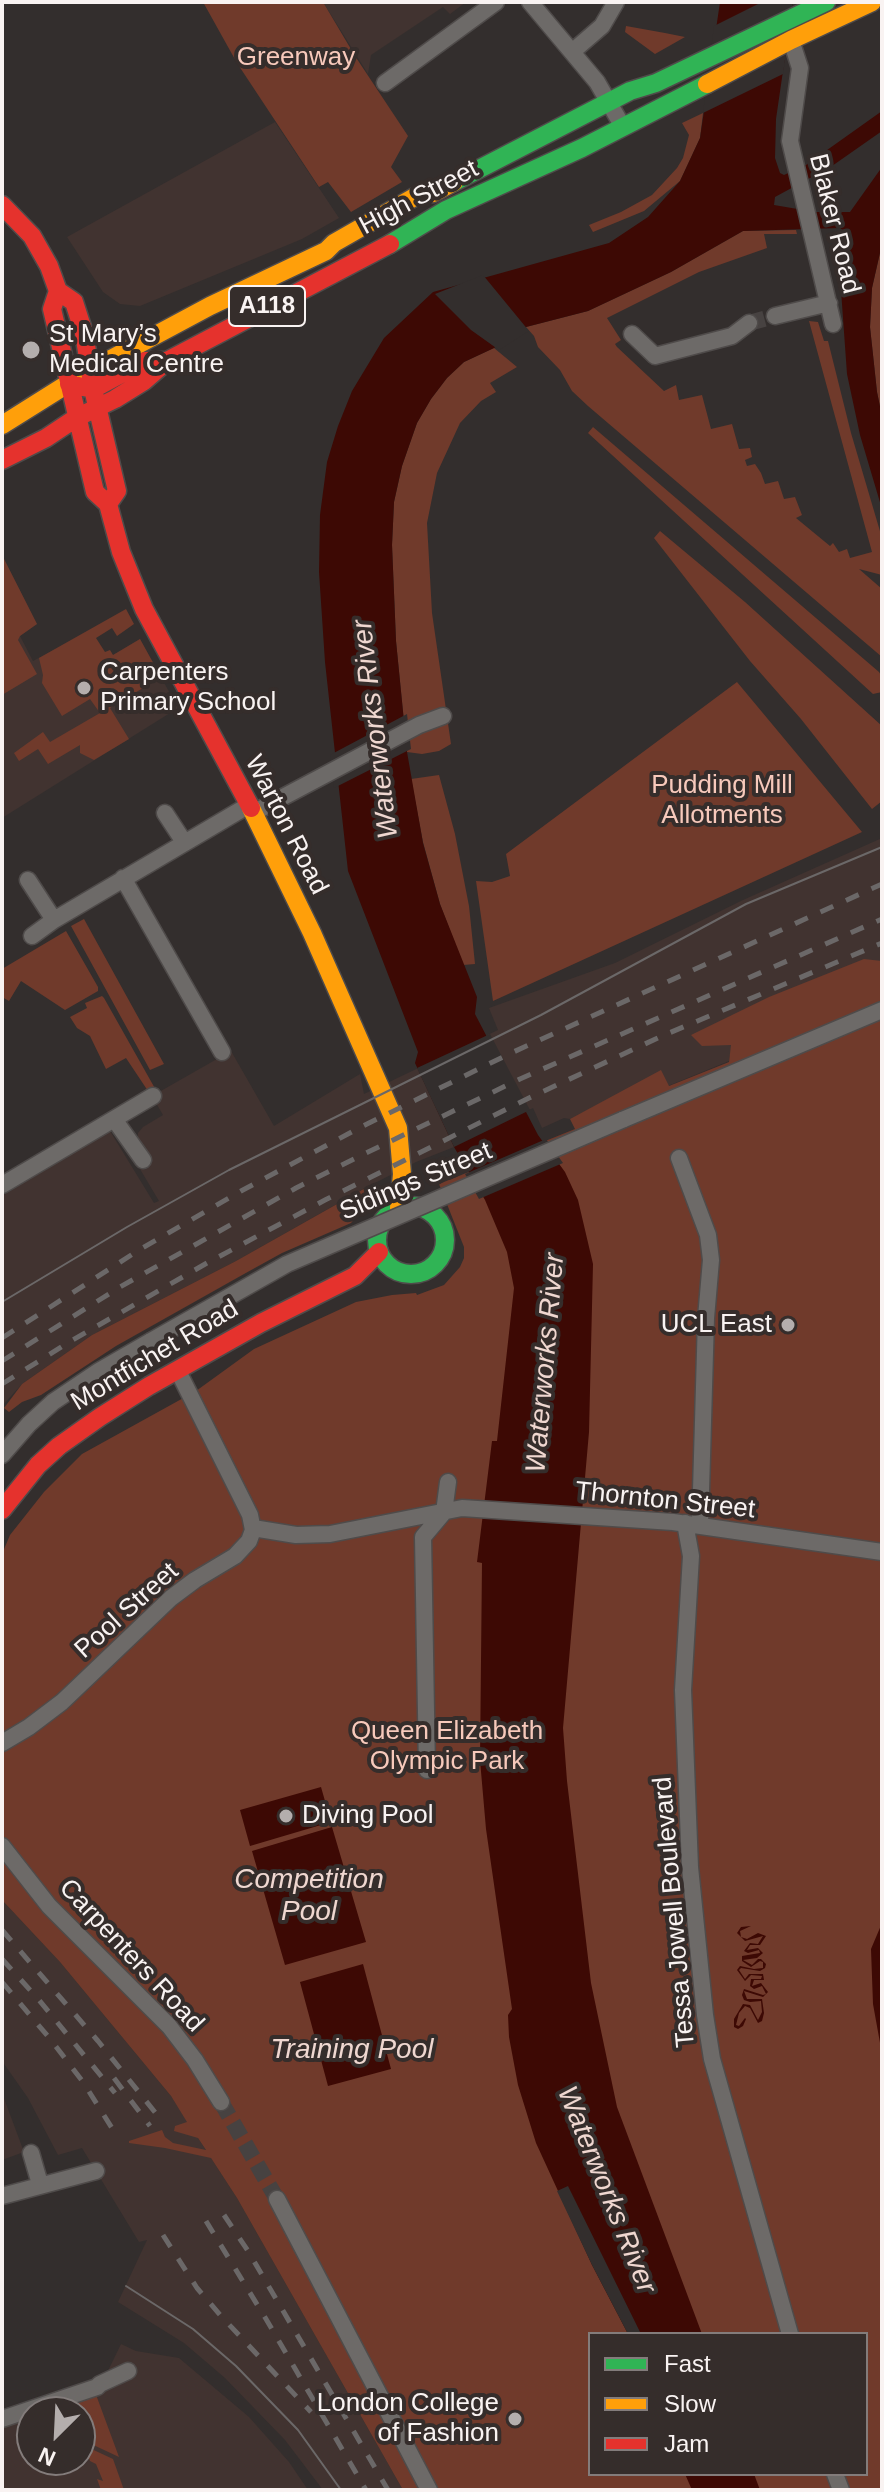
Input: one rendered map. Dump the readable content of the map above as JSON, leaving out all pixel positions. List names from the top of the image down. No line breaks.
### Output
{"streets":{"street":["High Street","Blaker Road","A118","Warton Road","Sidings Street","Montfichet Road","Thornton Street","Pool Street","Tessa Jowell Boulevard","Carpenters Road"]},"crossings":[["High Street","Blaker Road"],["High Street","A118"],["High Street","Warton Road"],["A118","Warton Road"],["Warton Road","Montfichet Road"],["Thornton Street","Pool Street"],["Thornton Street","Tessa Jowell Boulevard"]],"water":["Waterworks River","Competition Pool","Training Pool"],"parks":["Greenway","Pudding Mill Allotments","Queen Elizabeth Olympic Park"],"places":["St Mary’s Medical Centre","Carpenters Primary School","UCL East","Diving Pool","London College of Fashion"],"legend":["Fast","Slow","Jam"],"north":"bottom left"}
